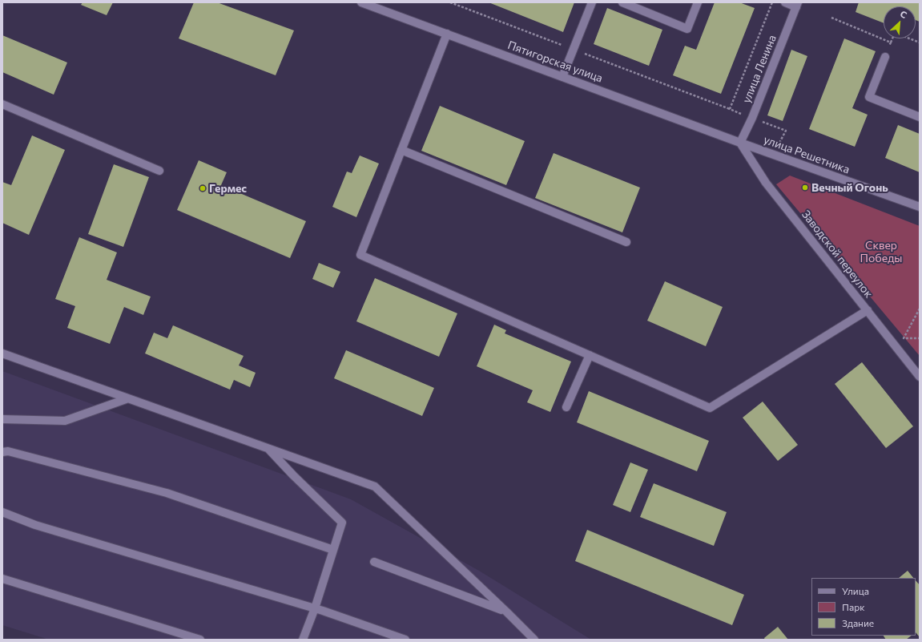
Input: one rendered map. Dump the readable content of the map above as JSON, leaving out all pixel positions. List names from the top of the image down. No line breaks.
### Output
{"streets":{"street":["Пятигорская улица","улица Ленина","улица Решетника","Заводской переулок"]},"crossings":[["Пятигорская улица","улица Ленина"],["Пятигорская улица","улица Решетника"],["Пятигорская улица","Заводской переулок"],["улица Ленина","улица Решетника"],["улица Ленина","Заводской переулок"],["улица Решетника","Заводской переулок"]],"parks":["Сквер Победы"],"places":["Вечный Огонь","Гермес"],"legend":["Улица","Парк","Здание"],"north":"top right"}
